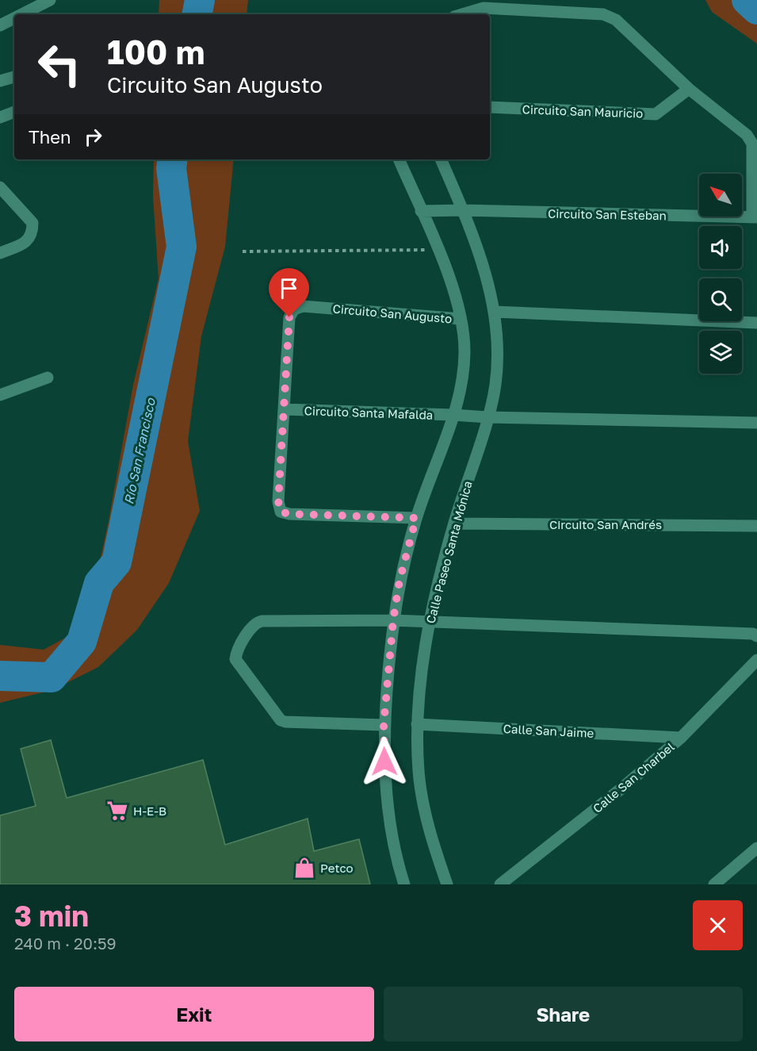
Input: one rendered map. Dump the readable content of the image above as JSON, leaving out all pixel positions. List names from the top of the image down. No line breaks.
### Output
{"streets":{"street":["Circuito San Mauricio","Circuito San Esteban","Circuito San Augusto","Circuito Santa Mafalda","Circuito San Andrés","Calle Paseo Santa Mónica","Calle San Jaime","Calle San Charbel"]},"crossings":[["Circuito San Mauricio","Circuito San Esteban"],["Circuito San Esteban","Calle Paseo Santa Mónica"],["Circuito San Augusto","Circuito Santa Mafalda"],["Circuito Santa Mafalda","Calle Paseo Santa Mónica"],["Circuito San Andrés","Calle Paseo Santa Mónica"],["Calle Paseo Santa Mónica","Calle San Jaime"],["Calle San Jaime","Calle San Charbel"]],"water":["Río San Francisco"],"places":{"supermarket":["H-E-B"],"shop":["Petco"]},"north":"top left","page":{"turn":["100 m","Circuito San Augusto"],"then":"Then","heading":["3 min","240 m · 20:59"],"buttons":["Exit","Share"]}}
